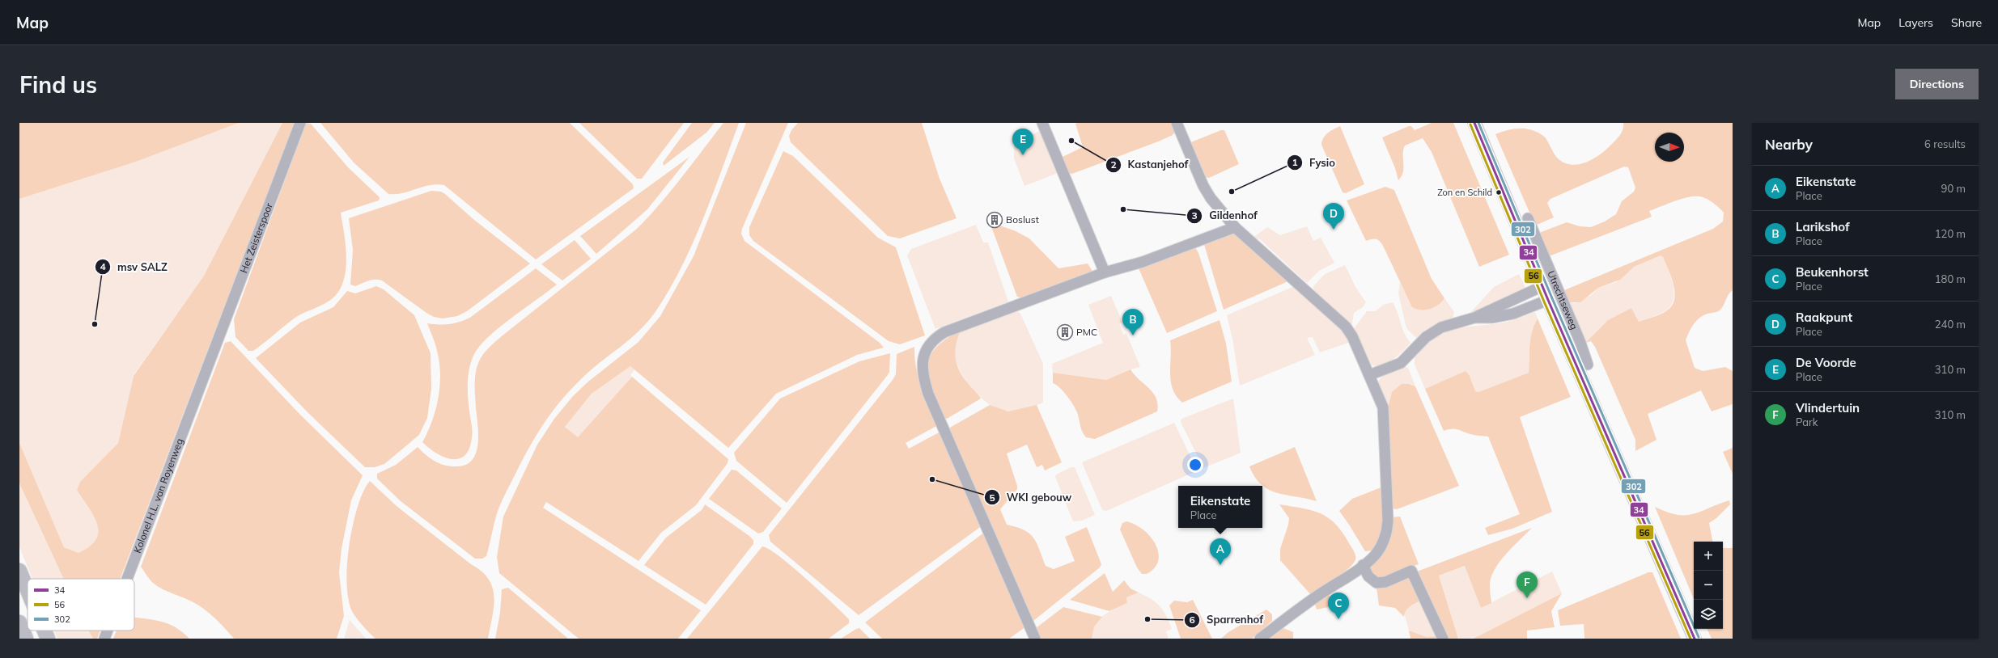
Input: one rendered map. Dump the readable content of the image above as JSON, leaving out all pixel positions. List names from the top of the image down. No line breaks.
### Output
{"streets":{"main road":["Utrechtseweg"],"street":["Het Zeisterspoor","Kolonel H.L. van Royenweg"]},"crossings":[["Het Zeisterspoor","Kolonel H.L. van Royenweg"]],"places":{"other":["Kastanjehof","Fysio","Zon en Schild","Gildenhof","msv SALZ","WKI gebouw","Sparrenhof"],"building":["Boslust","PMC"]},"lines":["transit line 34","transit line 302","transit line 56"],"legend":["34","56","302"],"north":"right","page":{"header":"Map","nav":["Map","Layers","Share"],"buttons":"Directions","title":"Find us","heading":["Nearby","6 results"],"pins":["E","D","B","A","F","C"],"list":[{"mark":"A","name":"Eikenstate","note":"Place","value":"90 m"},{"mark":"B","name":"Larikshof","note":"Place","value":"120 m"},{"mark":"C","name":"Beukenhorst","note":"Place","value":"180 m"},{"mark":"D","name":"Raakpunt","note":"Place","value":"240 m"},{"mark":"E","name":"De Voorde","note":"Place","value":"310 m"},{"mark":"F","name":"Vlindertuin","note":"Park","value":"310 m"}],"popup":["Eikenstate","Place"],"map_buttons":["+","−"]}}
